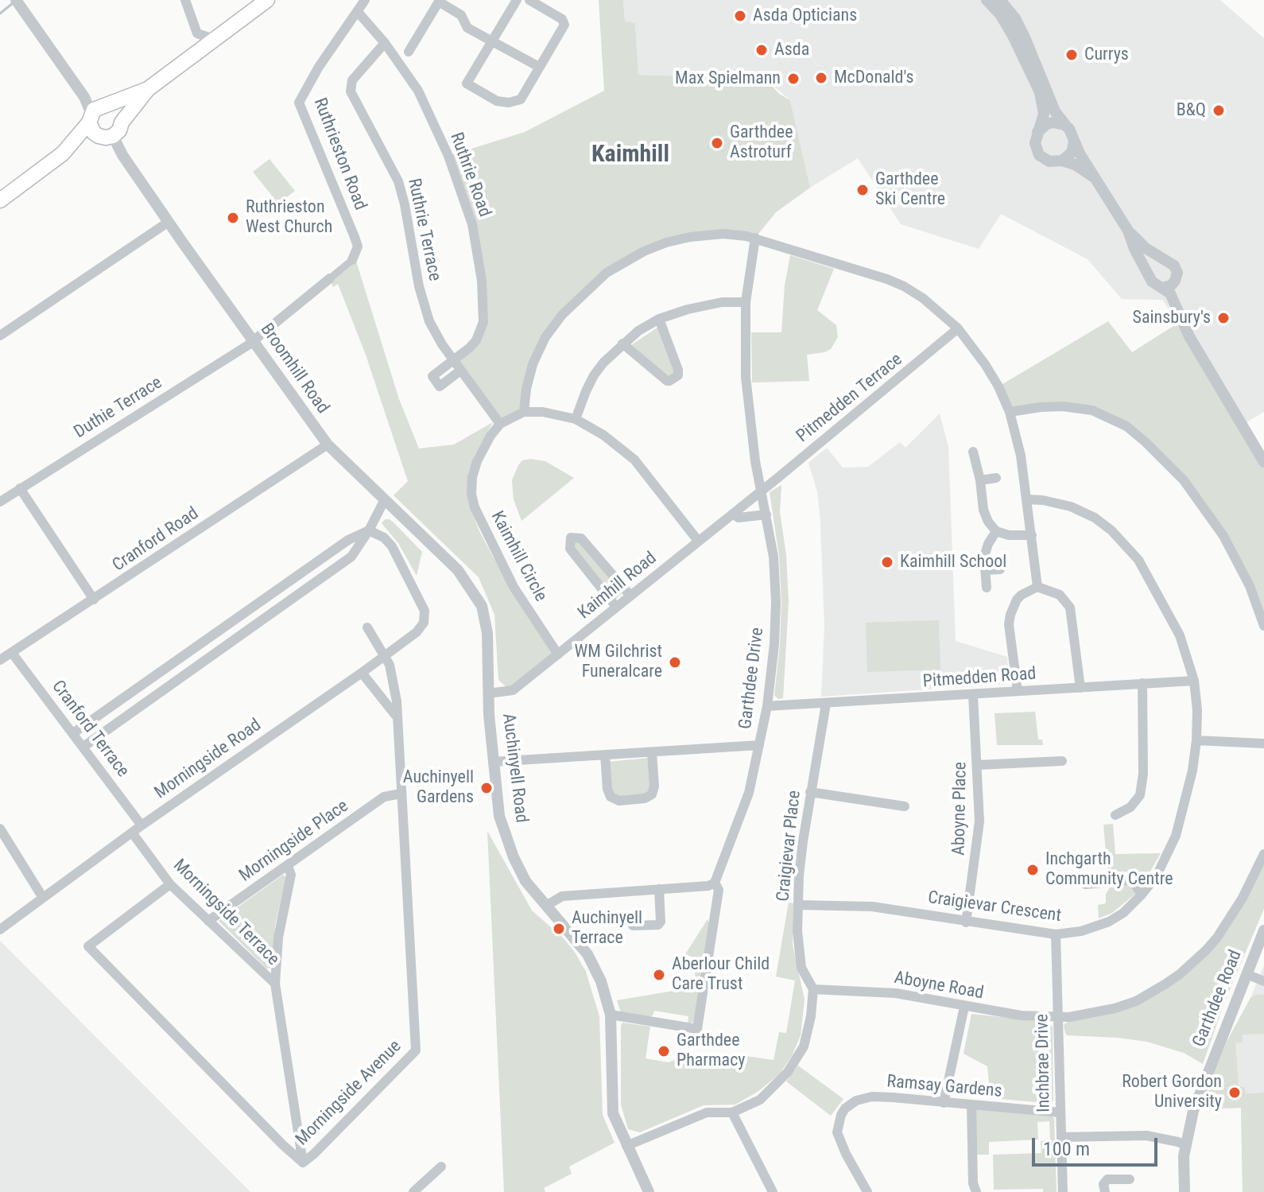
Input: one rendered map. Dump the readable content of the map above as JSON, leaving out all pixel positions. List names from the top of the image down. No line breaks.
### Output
{"streets":{"street":["Ruthrieston Road","Ruthrie Road","Ruthrie Terrace","Broomhill Road","Pitmedden Terrace","Duthie Terrace","Cranford Road","Kaimhill Circle","Kaimhill Road","Garthdee Drive","Pitmedden Road","Cranford Terrace","Morningside Road","Auchinyell Road","Aboyne Place","Morningside Place","Craigievar Place","Craigievar Crescent","Morningside Terrace","Aboyne Road","Garthdee Road","Inchbrae Drive","Ramsay Gardens","Morningside Avenue"]},"crossings":[["Ruthrieston Road","Ruthrie Road"],["Ruthrie Road","Ruthrie Terrace"],["Ruthrie Terrace","Kaimhill Circle"],["Broomhill Road","Duthie Terrace"],["Broomhill Road","Cranford Road"],["Broomhill Road","Auchinyell Road"],["Pitmedden Terrace","Kaimhill Road"],["Pitmedden Terrace","Garthdee Drive"],["Cranford Road","Cranford Terrace"],["Kaimhill Circle","Kaimhill Road"],["Kaimhill Road","Garthdee Drive"],["Kaimhill Road","Auchinyell Road"],["Garthdee Drive","Pitmedden Road"],["Garthdee Drive","Auchinyell Road"],["Pitmedden Road","Aboyne Place"],["Pitmedden Road","Craigievar Place"],["Pitmedden Road","Craigievar Crescent"],["Cranford Terrace","Morningside Road"],["Morningside Road","Morningside Terrace"],["Morningside Road","Morningside Avenue"],["Aboyne Place","Craigievar Crescent"],["Morningside Place","Morningside Terrace"],["Morningside Place","Morningside Avenue"],["Craigievar Place","Craigievar Crescent"],["Craigievar Place","Aboyne Road"],["Craigievar Crescent","Inchbrae Drive"],["Morningside Terrace","Morningside Avenue"],["Aboyne Road","Inchbrae Drive"],["Inchbrae Drive","Ramsay Gardens"]],"districts":["Kaimhill"],"places":["Asda Opticians","Asda","Currys","McDonald's","Max Spielmann","B&Q","Garthdee Astroturf","Garthdee Ski Centre","Ruthrieston West Church","Sainsbury's","Kaimhill School","WM Gilchrist Funeralcare","Auchinyell Gardens","Inchgarth Community Centre","Auchinyell Terrace","Aberlour Child Care Trust","Garthdee Pharmacy","Robert Gordon University"],"scale_bar":"100 m"}
